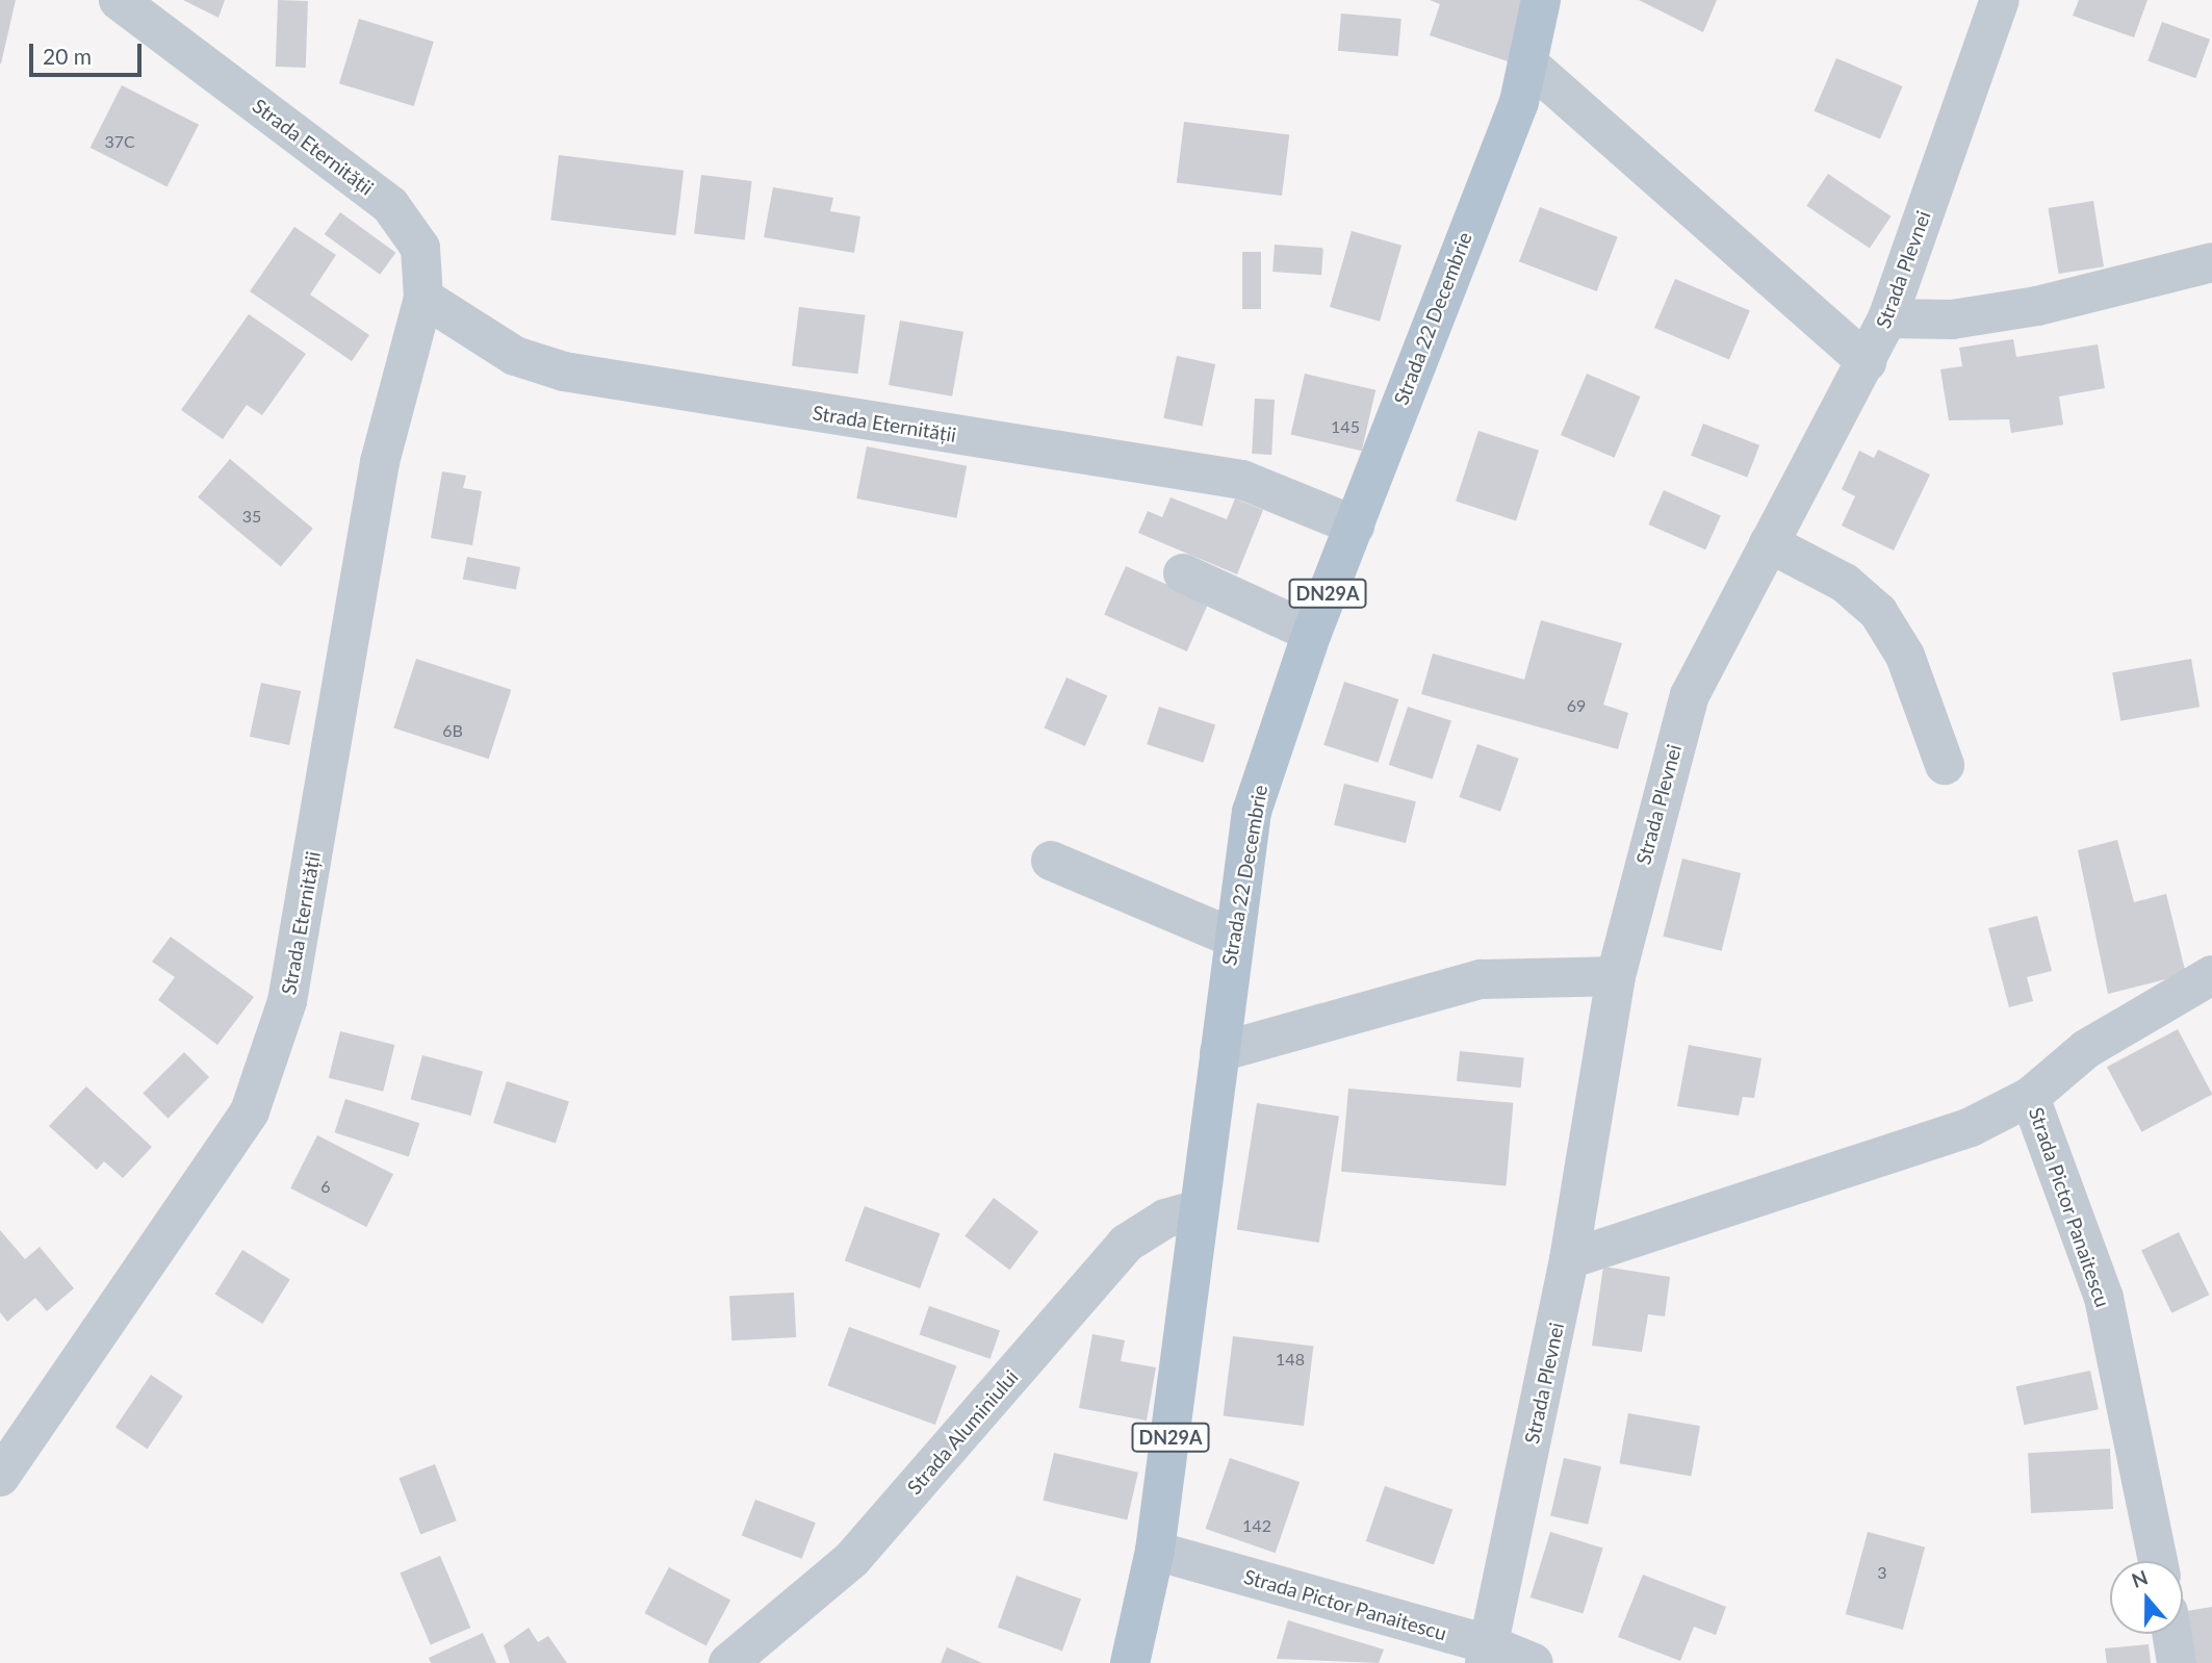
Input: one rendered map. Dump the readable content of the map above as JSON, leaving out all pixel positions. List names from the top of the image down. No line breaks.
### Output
{"streets":{"main road":["Strada 22 Decembrie","DN29A"],"street":["Strada Eternității","Strada Plevnei","Strada Pictor Panaitescu","Strada Aluminiului"]},"crossings":[["Strada Eternității","Strada 22 Decembrie"],["Strada Plevnei","Strada Pictor Panaitescu"],["Strada 22 Decembrie","Strada Pictor Panaitescu"],["Strada 22 Decembrie","Strada Aluminiului"]],"house_numbers":["37C","145","35","69","6B","6","148","142","3"],"scale_bar":"20 m","north":"top"}
